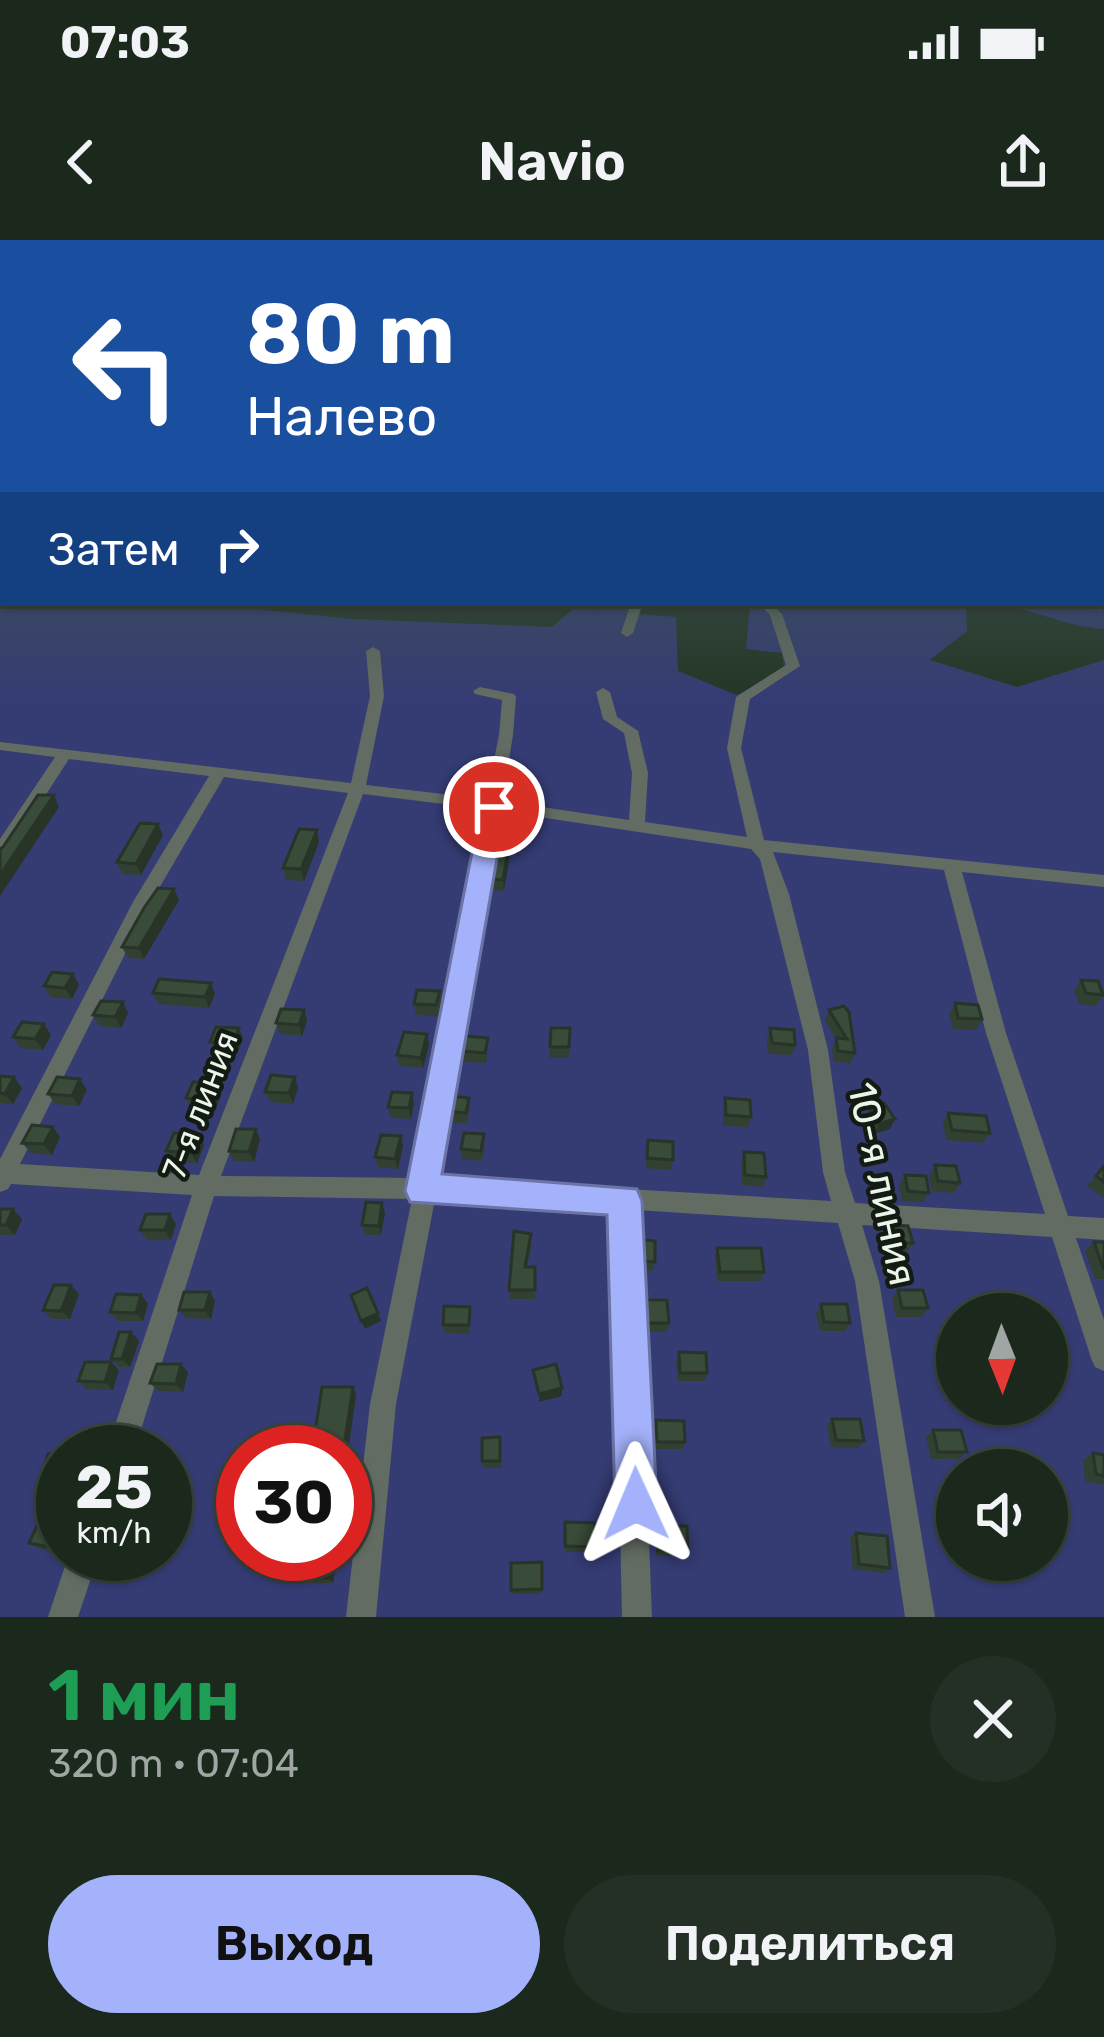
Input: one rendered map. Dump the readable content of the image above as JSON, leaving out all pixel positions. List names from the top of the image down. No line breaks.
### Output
{"streets":{"street":["7-я линия","10-я линия"]},"north":"bottom","page":{"status":"07:03","header":"Navio","turn":["80 m","Налево"],"then":"Затем","speed":"25 km/h","limit":"30","heading":["1 мин","320 m · 07:04"],"buttons":["Выход","Поделиться"]}}
